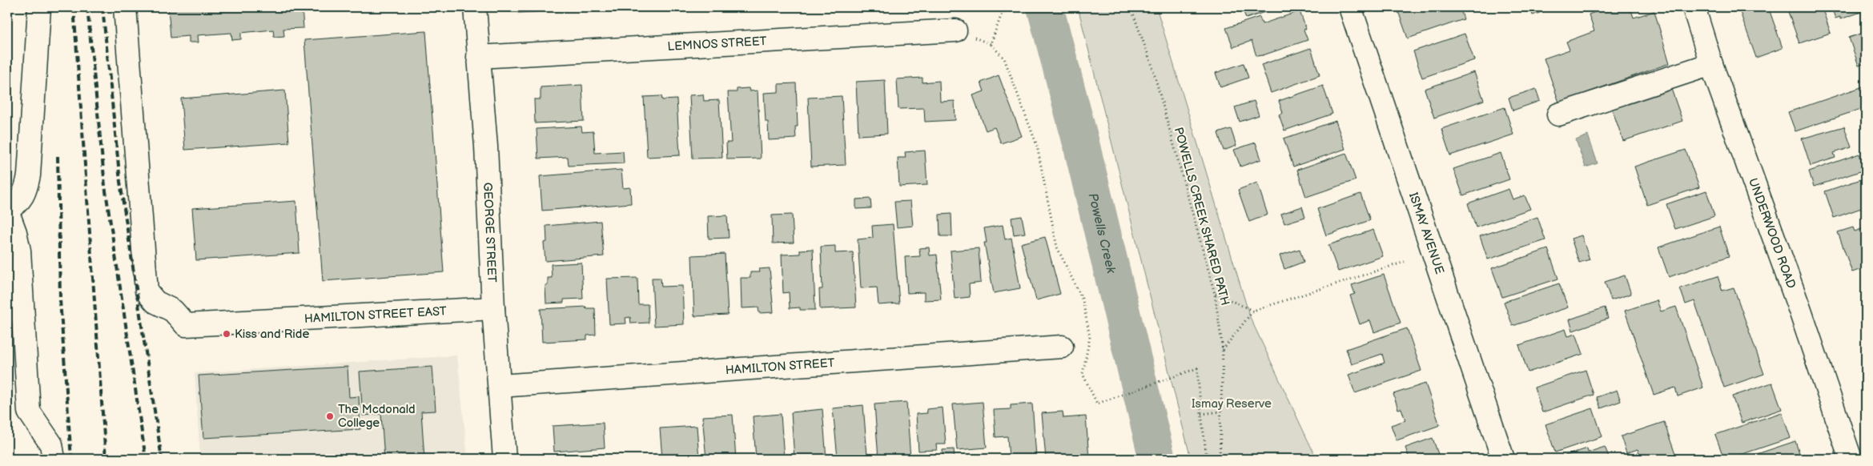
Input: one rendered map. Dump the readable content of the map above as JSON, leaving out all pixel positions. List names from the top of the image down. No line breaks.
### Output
{"streets":{"street":["LEMNOS STREET","GEORGE STREET","ISMAY AVENUE","UNDERWOOD ROAD","HAMILTON STREET EAST","HAMILTON STREET"],"path":["POWELLS CREEK SHARED PATH"]},"crossings":[["LEMNOS STREET","GEORGE STREET"],["GEORGE STREET","HAMILTON STREET EAST"],["GEORGE STREET","HAMILTON STREET"]],"water":["Powells Creek"],"parks":["Ismay Reserve"],"places":["Kiss and Ride","The Mcdonald College"]}
